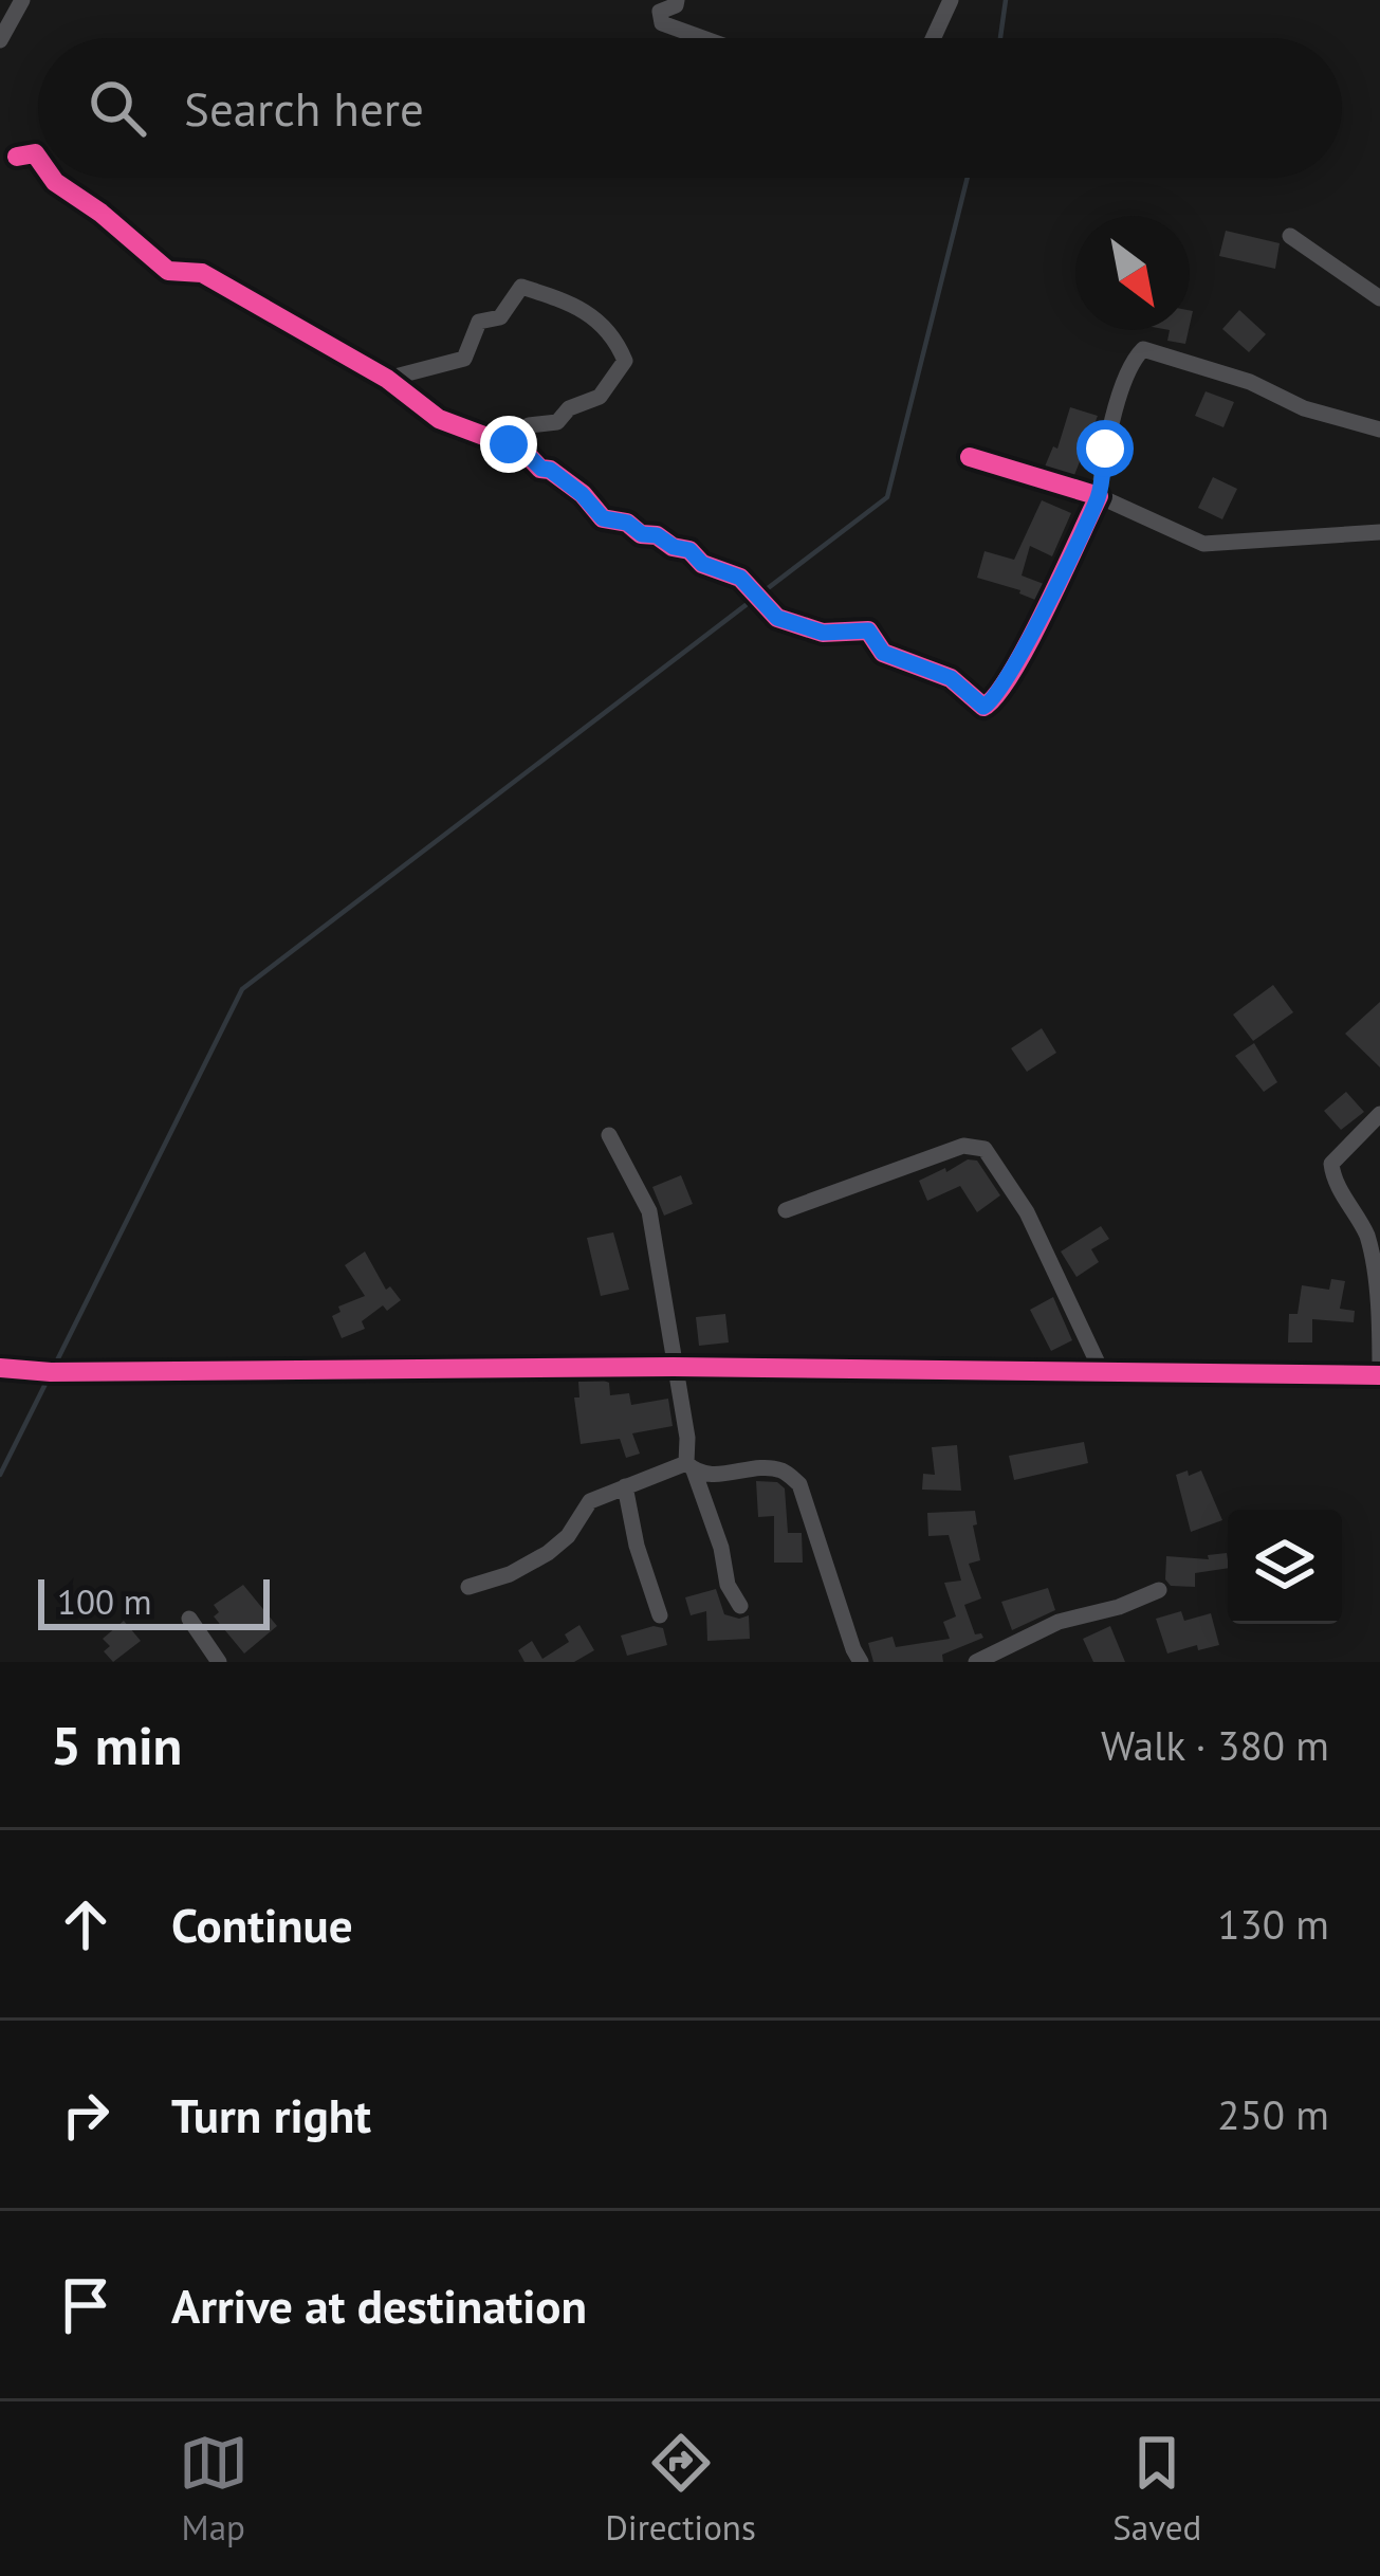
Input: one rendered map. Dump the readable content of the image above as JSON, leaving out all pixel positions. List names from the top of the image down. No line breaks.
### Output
{"scale_bar":"100 m","north":"bottom right","page":{"search":"Search here","scale":"100 m","heading":["5 min","Walk · 380 m"],"list":[["Continue","130 m"],["Turn right","250 m"],"Arrive at destination"],"nav":["Map","Directions","Saved"]}}
